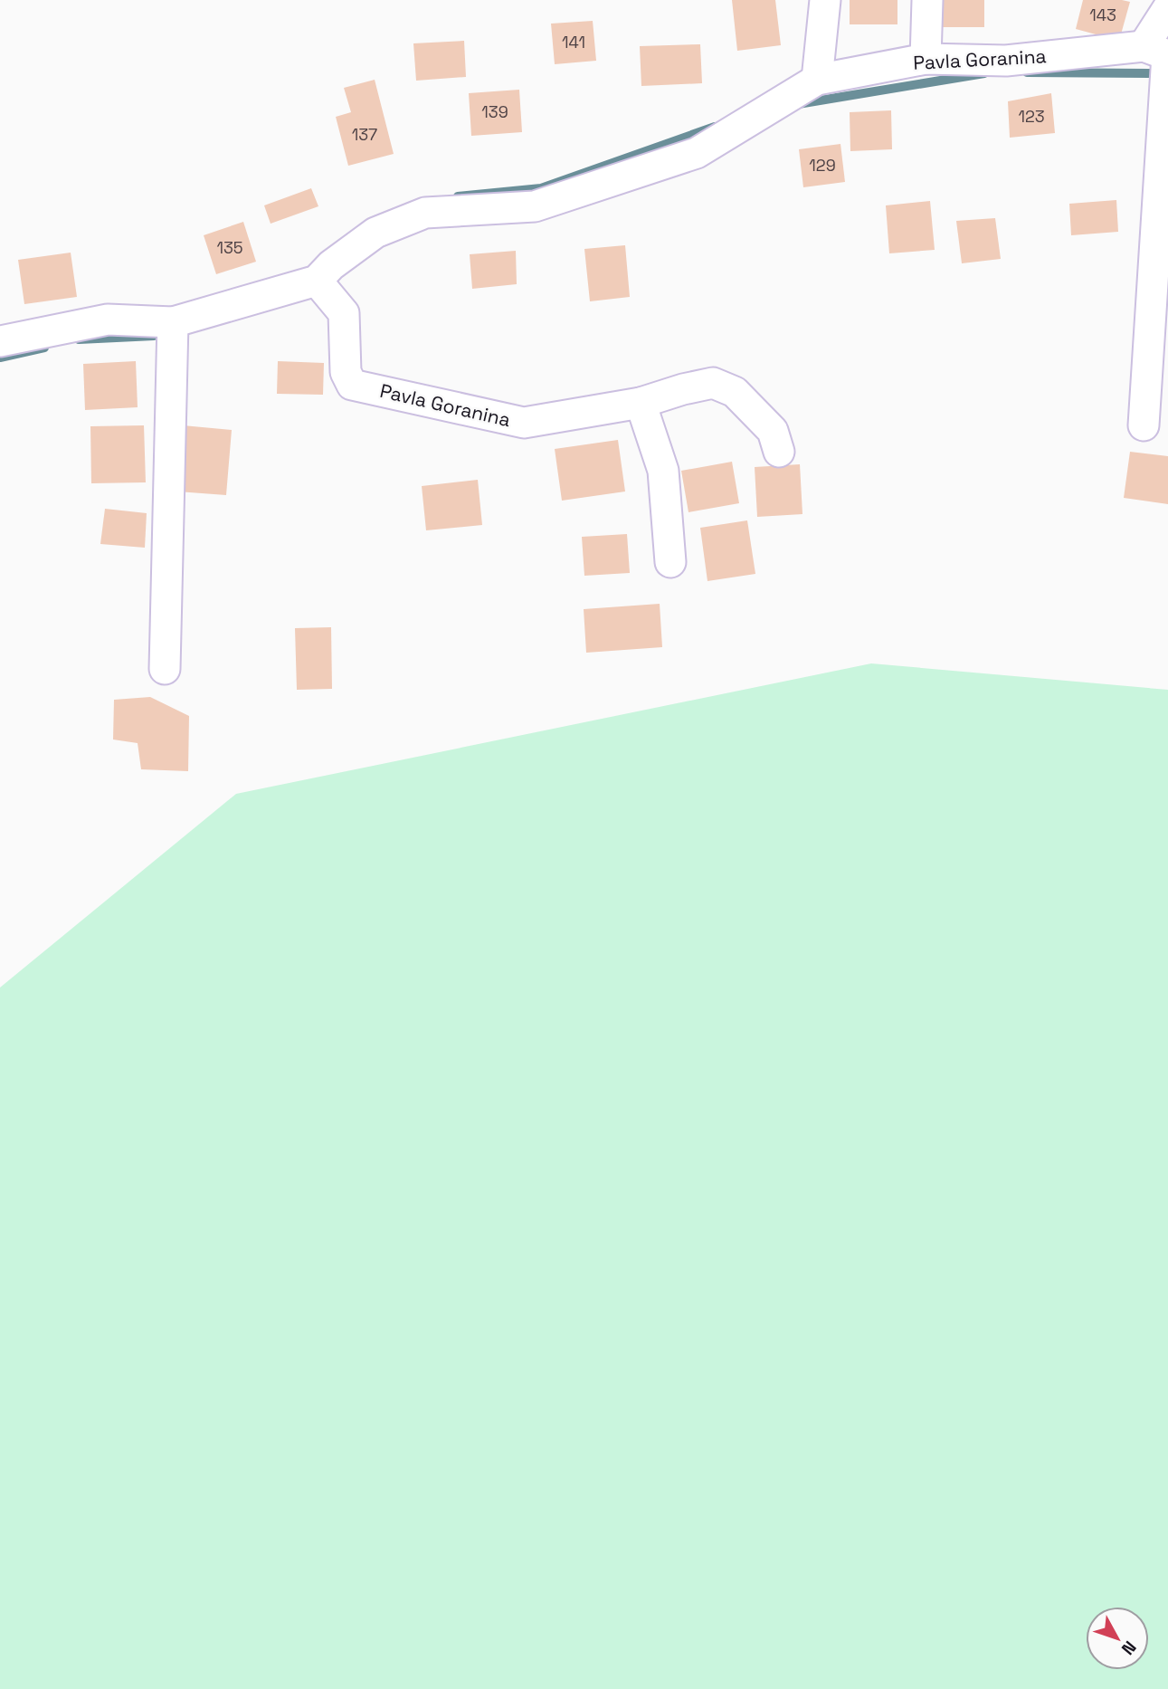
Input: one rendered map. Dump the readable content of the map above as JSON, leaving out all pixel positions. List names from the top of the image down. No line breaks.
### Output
{"streets":{"street":["Pavla Goranina"]},"house_numbers":["143","141","139","123","137","129","135"],"north":"bottom right"}
